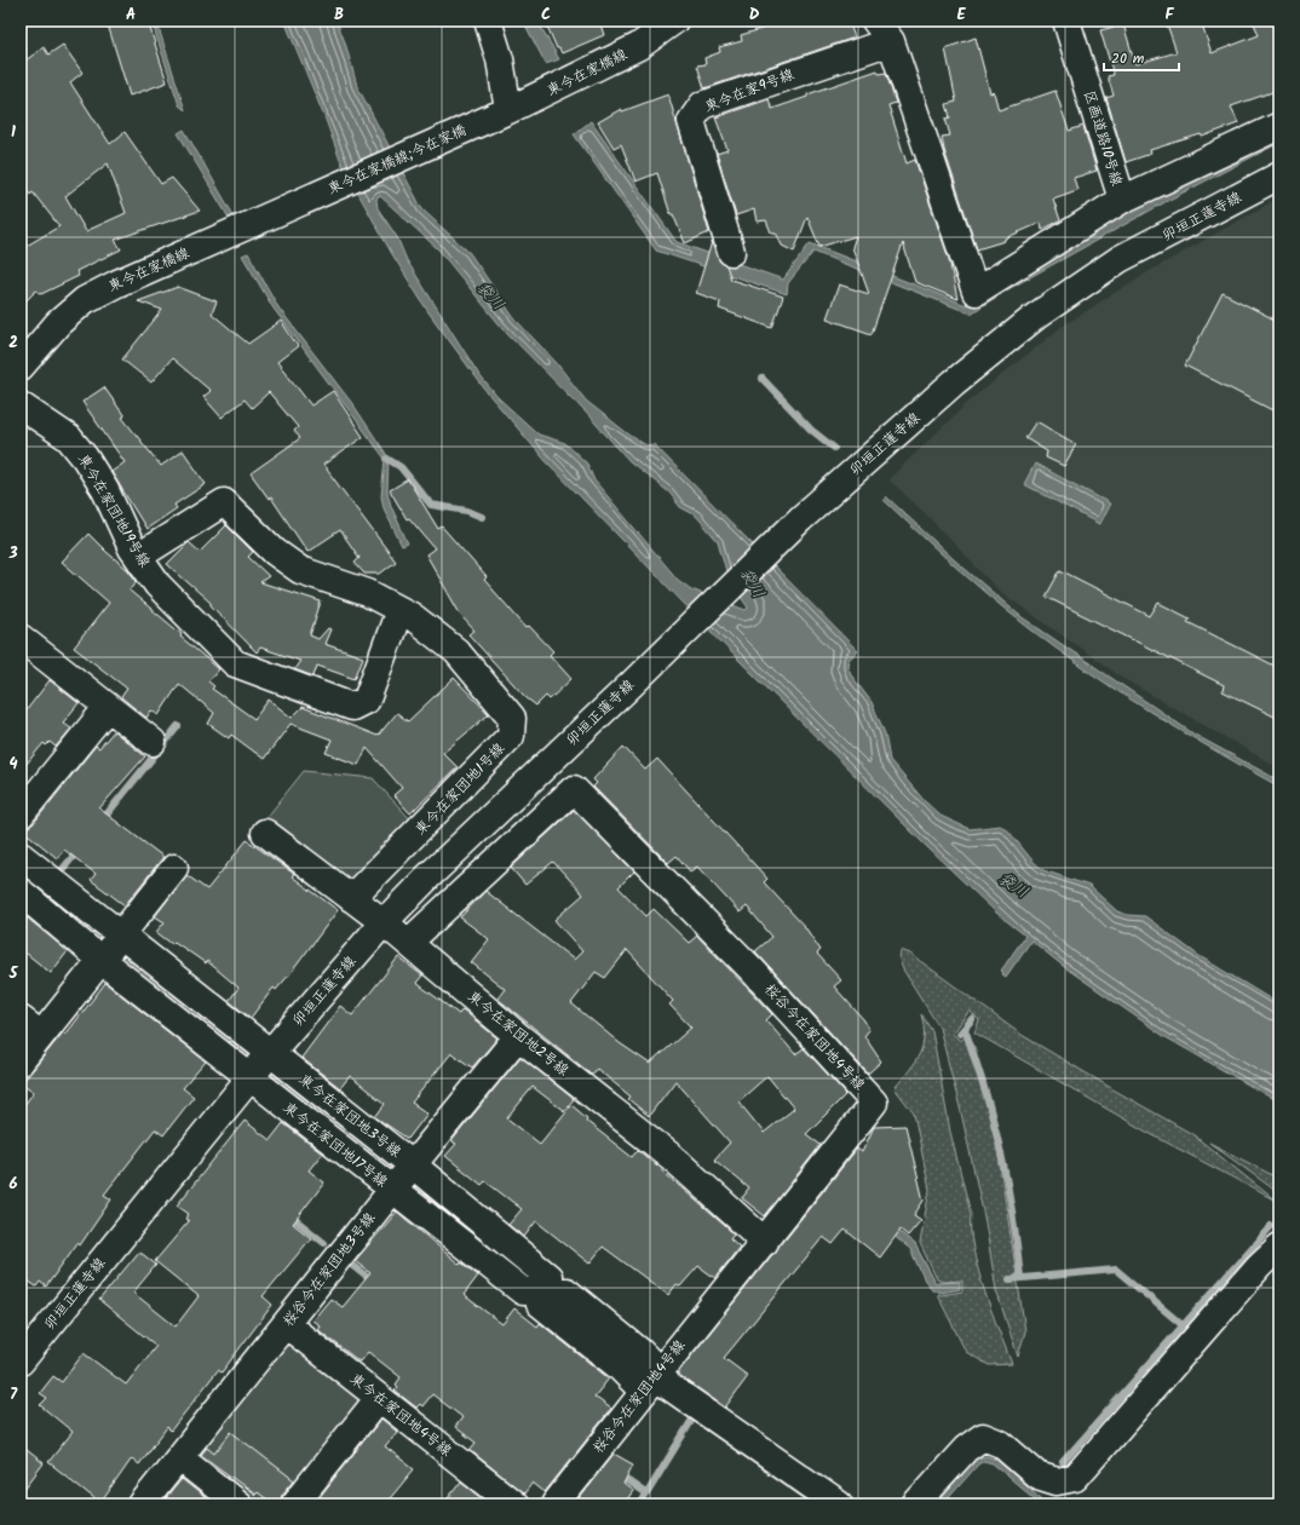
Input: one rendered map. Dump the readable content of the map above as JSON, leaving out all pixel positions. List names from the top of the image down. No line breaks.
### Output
{"streets":{"street":["東今在家橋線","東今在家9号線","区画道路10号線","東今在家橋線;今在家橋","卯垣正蓮寺線","東今在家団地19号線","東今在家団地1号線","東今在家団地2号線","桜谷今在家団地4号線","東今在家団地3号線","東今在家団地17号線","桜谷今在家団地3号線","東今在家団地4号線"]},"crossings":[["東今在家橋線","東今在家橋線;今在家橋"],["卯垣正蓮寺線","東今在家団地2号線"],["卯垣正蓮寺線","東今在家団地3号線"],["卯垣正蓮寺線","東今在家団地17号線"],["東今在家団地19号線","東今在家団地1号線"],["東今在家団地1号線","東今在家団地2号線"],["東今在家団地2号線","桜谷今在家団地4号線"],["東今在家団地2号線","桜谷今在家団地3号線"],["桜谷今在家団地4号線","東今在家団地17号線"],["東今在家団地3号線","東今在家団地17号線"],["東今在家団地3号線","桜谷今在家団地3号線"],["東今在家団地17号線","桜谷今在家団地3号線"],["桜谷今在家団地3号線","東今在家団地4号線"]],"water":["袋川"],"scale_bar":"20 m","grid":{"columns":["A","B","C","D","E","F"],"rows":["1","2","3","4","5","6","7"]}}
